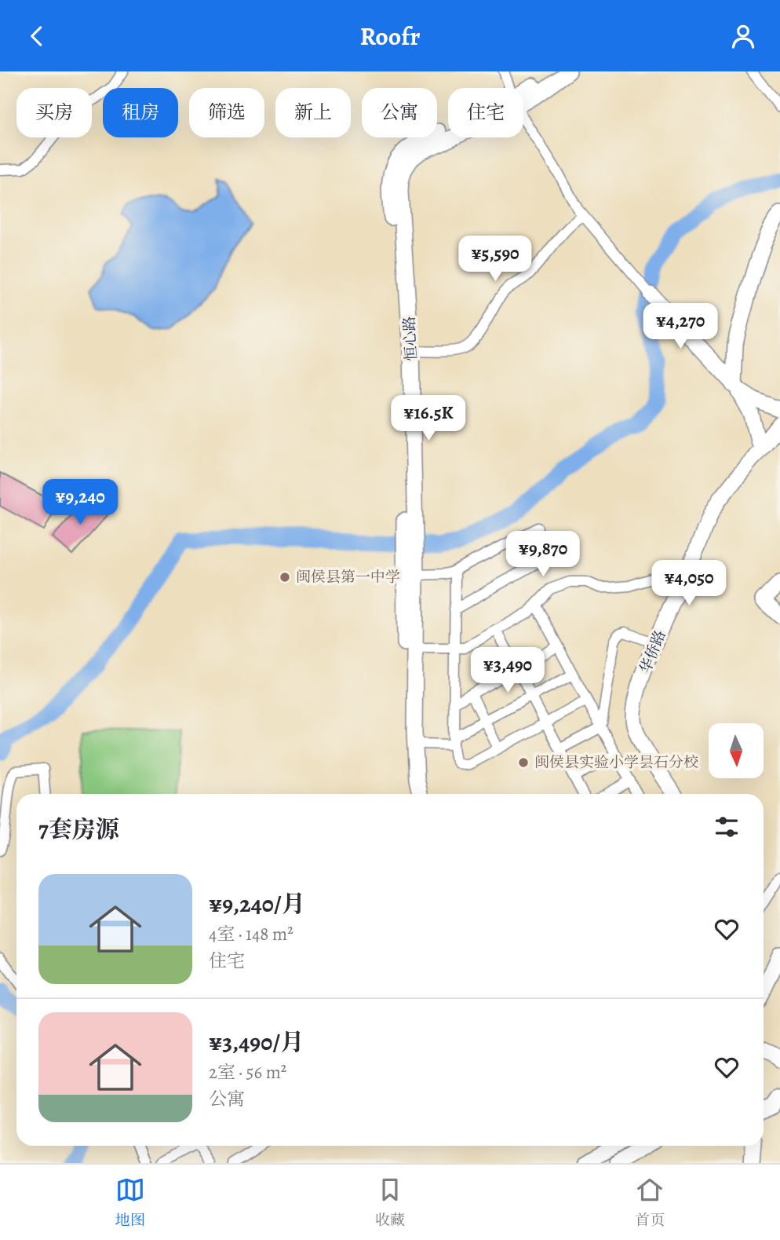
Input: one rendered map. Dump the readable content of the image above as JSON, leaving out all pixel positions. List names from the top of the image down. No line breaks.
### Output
{"streets":{"main road":["恒心路","华侨路"]},"places":["闽侯县第一中学","闽侯县实验小学昙石分校"],"north":"bottom","page":{"header":"Roofr","chip":["买房","租房","筛选","新上","公寓","住宅"],"price":["¥5,590","¥4,270","¥16.5K","¥9,240","¥9,870","¥4,050","¥3,490"],"heading":"7套房源","list":[{"name":"¥9,240/月","note":"4室 · 148 m² · 住宅"},{"name":"¥3,490/月","note":"2室 · 56 m² · 公寓"}],"tabs":["地图","收藏","首页"]}}
